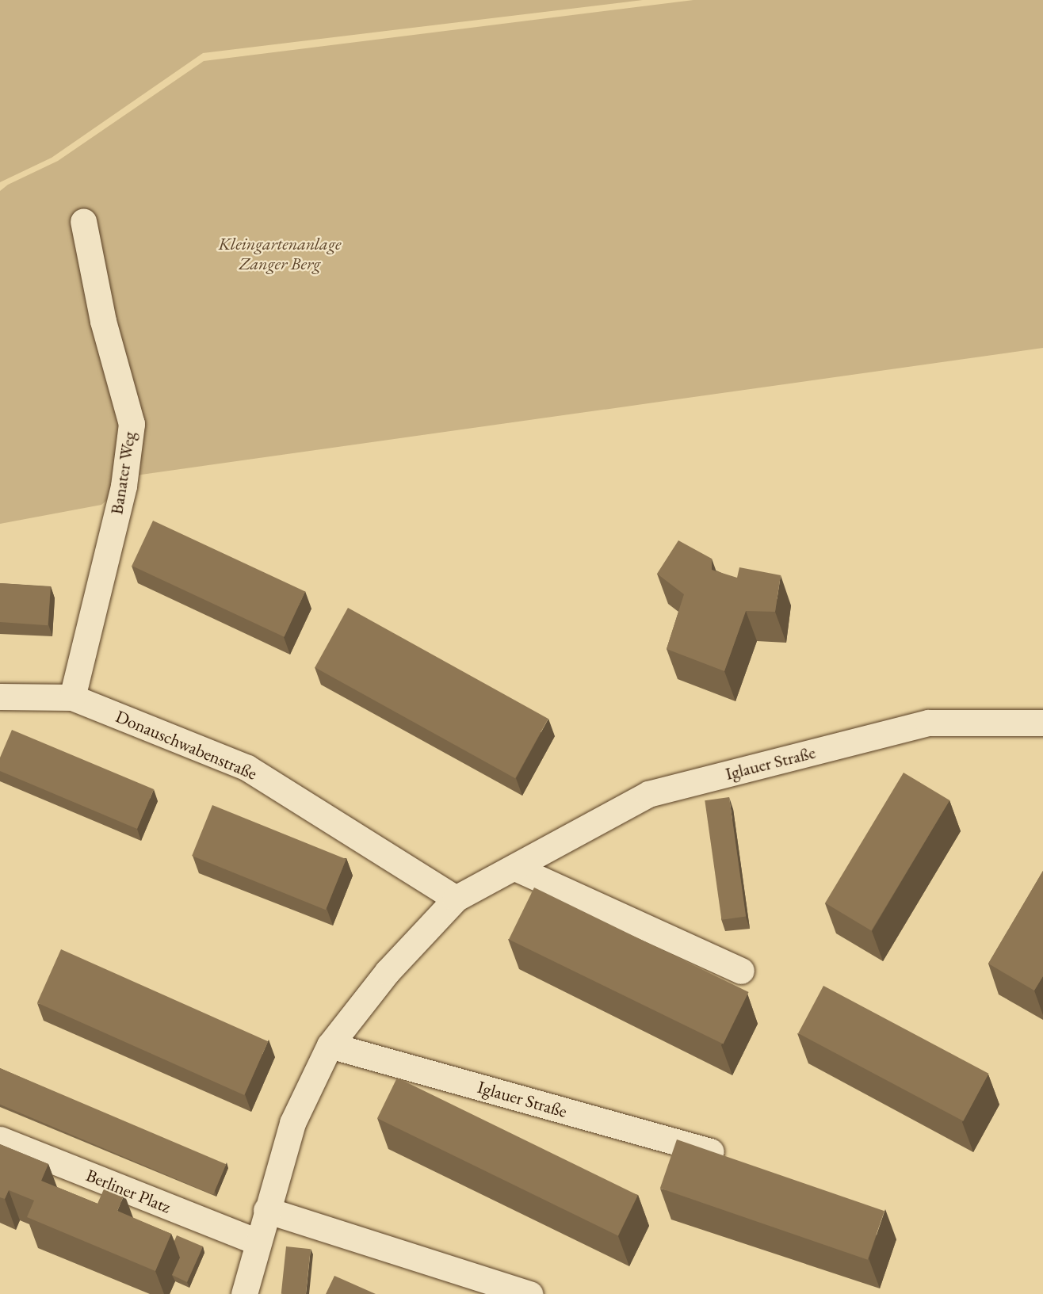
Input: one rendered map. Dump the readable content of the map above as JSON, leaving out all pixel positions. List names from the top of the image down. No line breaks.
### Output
{"streets":{"street":["Banater Weg","Donauschwabenstraße","Iglauer Straße","Berliner Platz"]},"crossings":[["Banater Weg","Donauschwabenstraße"],["Donauschwabenstraße","Iglauer Straße"],["Iglauer Straße","Berliner Platz"]],"parks":["Kleingartenanlage Zanger Berg"]}
